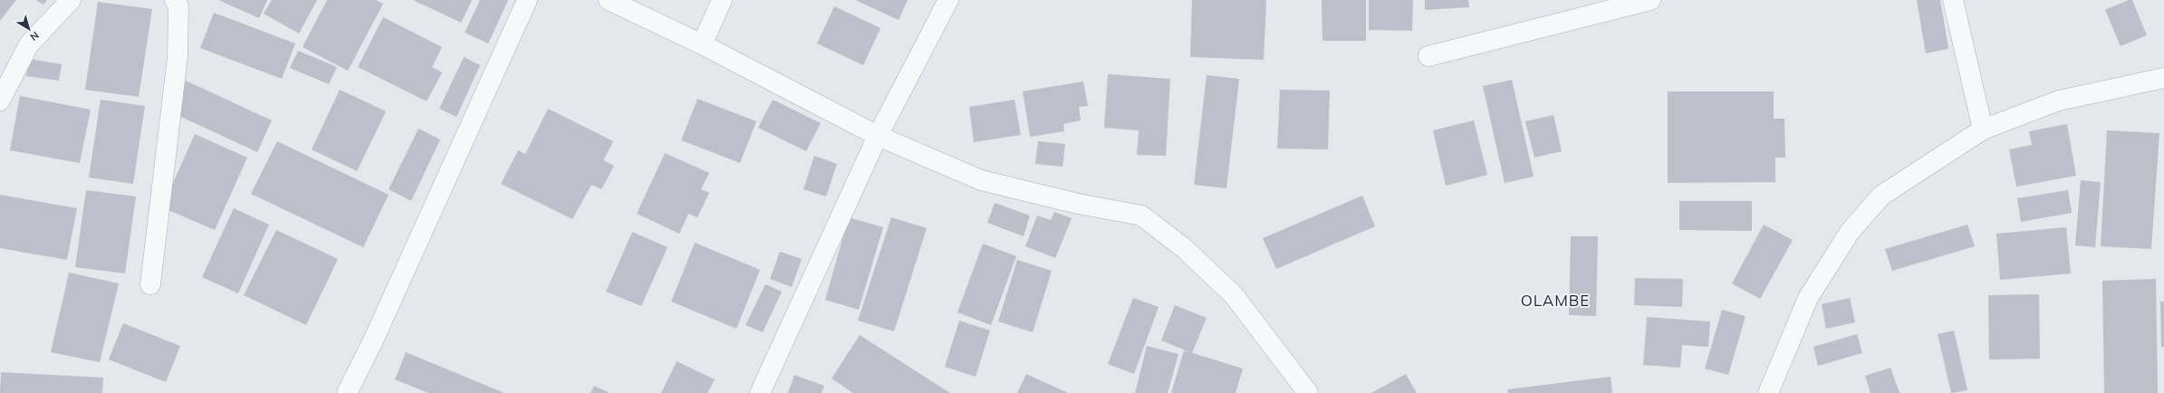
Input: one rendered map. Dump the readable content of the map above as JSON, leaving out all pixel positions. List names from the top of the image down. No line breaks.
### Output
{"districts":["OLAMBE"],"north":"bottom right"}
